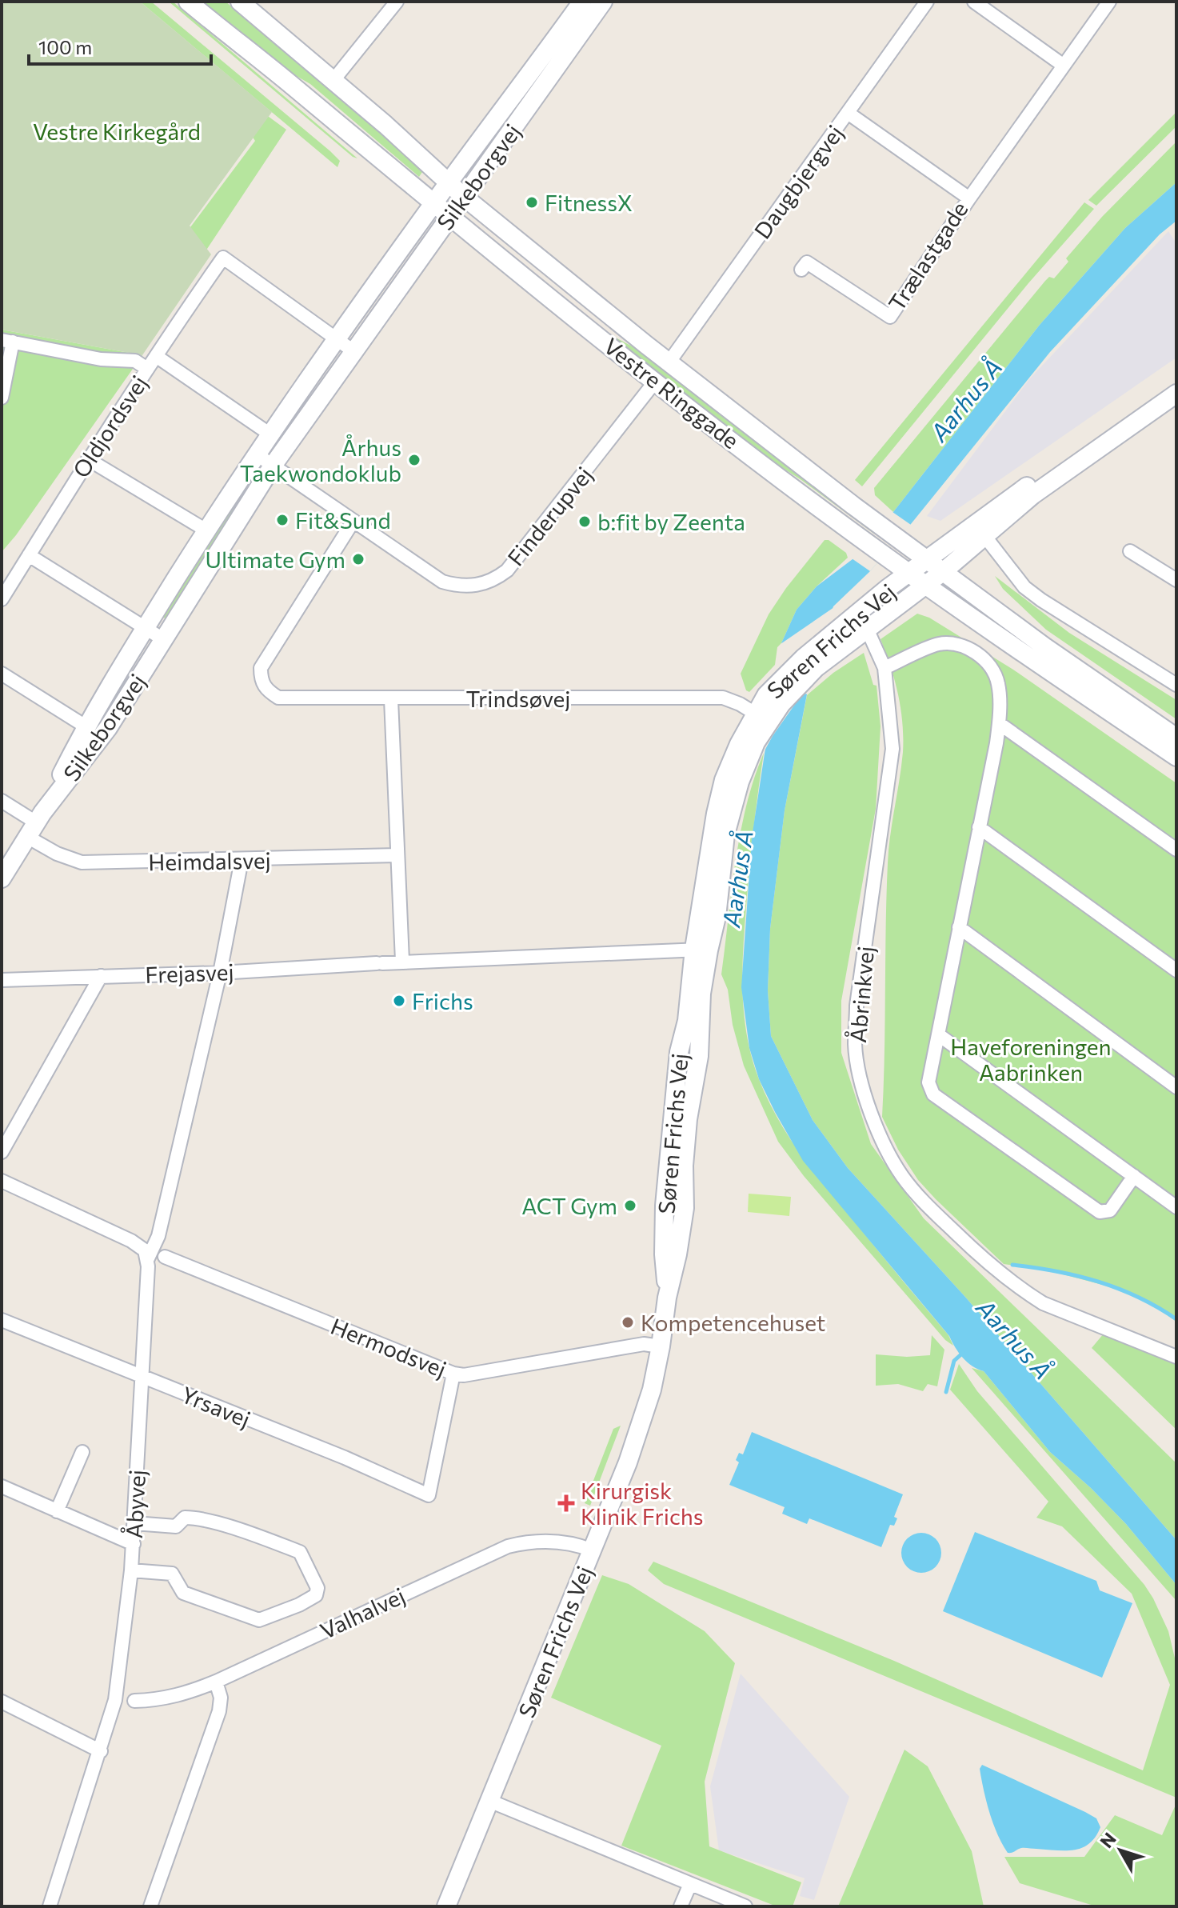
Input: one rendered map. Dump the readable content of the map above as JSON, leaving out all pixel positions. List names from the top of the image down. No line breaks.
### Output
{"streets":{"street":["Silkeborgvej","Daugbjergvej","Trælastgade","Vestre Ringgade","Oldjordsvej","Finderupvej","Søren Frichs Vej","Trindsøvej","Heimdalsvej","Frejasvej","Åbrinkvej","Hermodsvej","Yrsavej","Åbyvej","Valhalvej"]},"crossings":[["Silkeborgvej","Vestre Ringgade"],["Silkeborgvej","Oldjordsvej"],["Silkeborgvej","Finderupvej"],["Silkeborgvej","Heimdalsvej"],["Daugbjergvej","Trælastgade"],["Daugbjergvej","Vestre Ringgade"],["Vestre Ringgade","Finderupvej"],["Vestre Ringgade","Søren Frichs Vej"],["Finderupvej","Trindsøvej"],["Søren Frichs Vej","Trindsøvej"],["Søren Frichs Vej","Frejasvej"],["Søren Frichs Vej","Åbrinkvej"],["Søren Frichs Vej","Hermodsvej"],["Søren Frichs Vej","Valhalvej"],["Heimdalsvej","Åbyvej"],["Frejasvej","Åbyvej"],["Hermodsvej","Yrsavej"],["Yrsavej","Åbyvej"]],"water":["Aarhus Å"],"parks":["Vestre Kirkegård","Haveforeningen Aabrinken"],"places":{"other":["FitnessX","Århus Taekwondoklub","Fit&Sund","b:fit by Zeenta","Ultimate Gym","Frichs","ACT Gym","Kompetencehuset"],"health":["Kirurgisk Klinik Frichs"]},"scale_bar":"100 m","north":"top left"}
